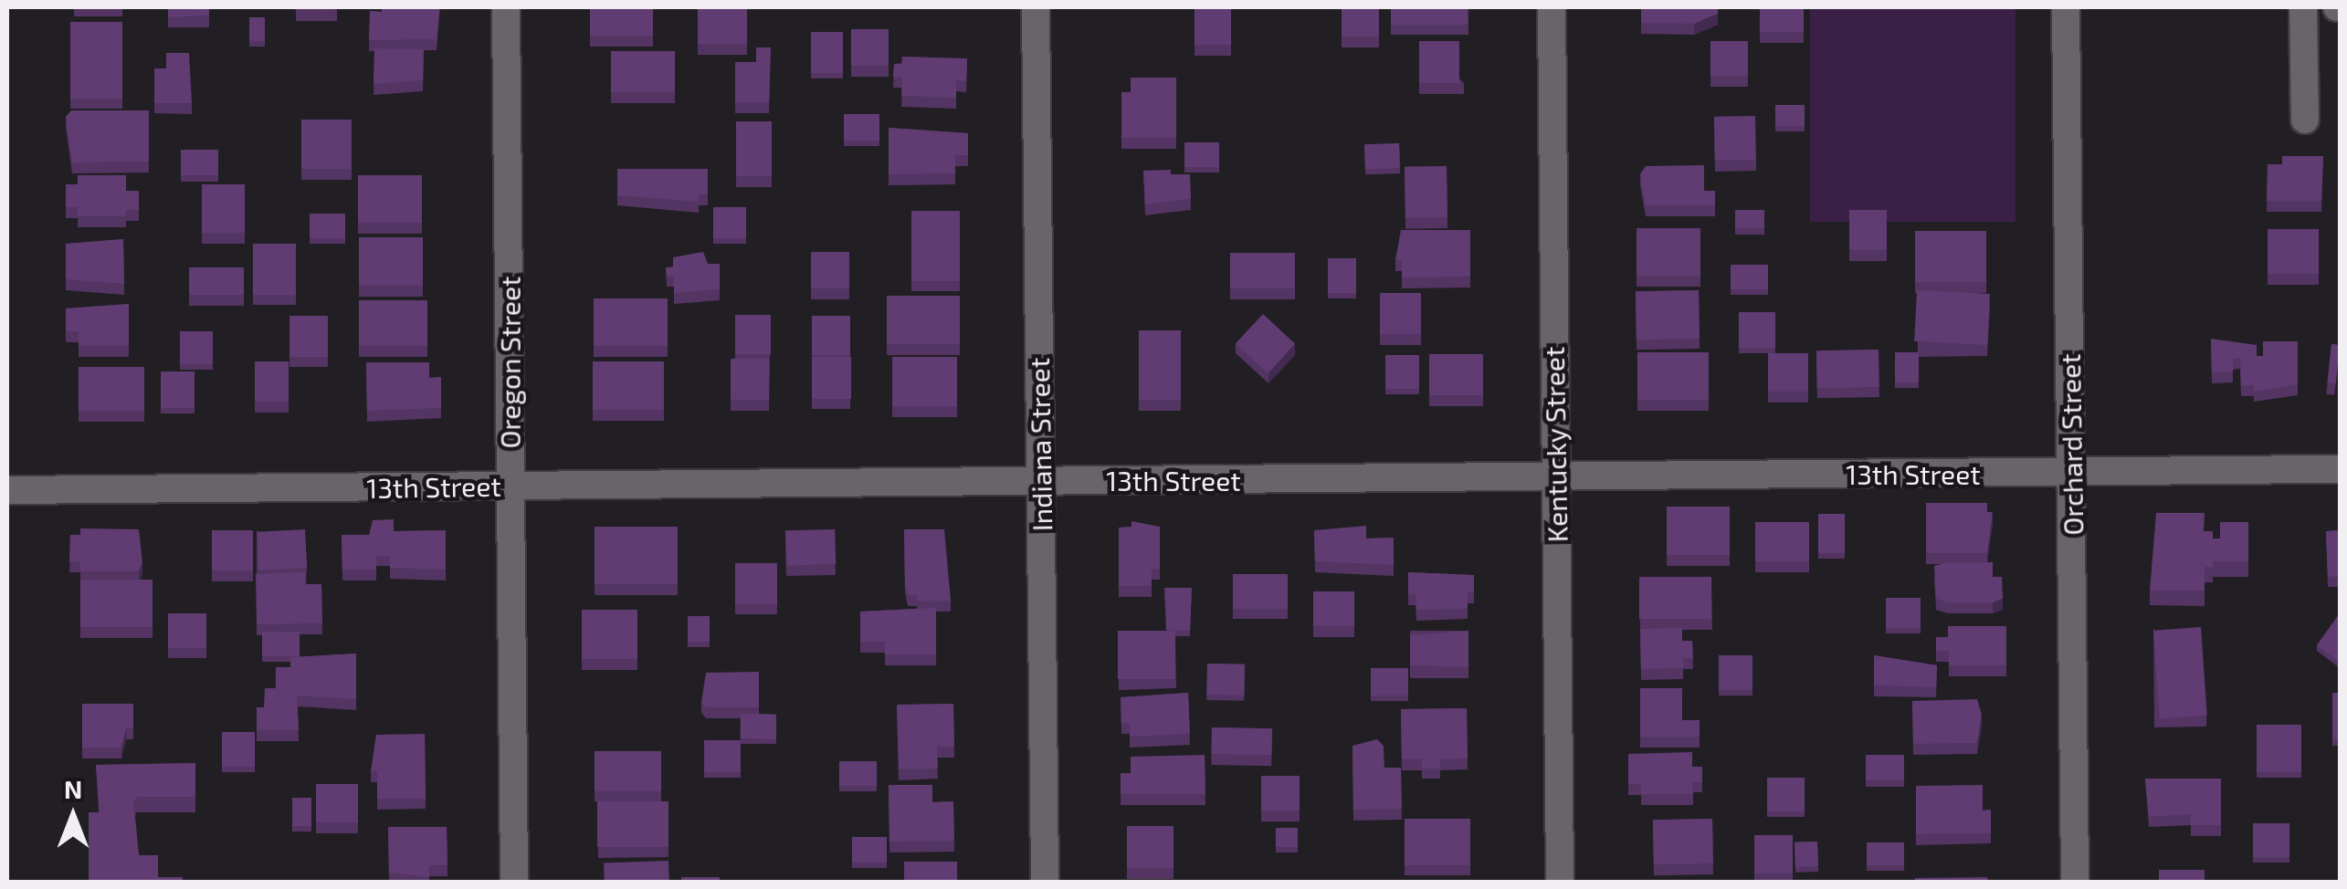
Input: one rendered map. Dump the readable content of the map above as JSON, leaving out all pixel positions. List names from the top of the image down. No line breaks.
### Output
{"streets":{"street":["Oregon Street","Indiana Street","Kentucky Street","Orchard Street","13th Street"]},"crossings":[["Oregon Street","13th Street"],["Indiana Street","13th Street"],["Kentucky Street","13th Street"],["Orchard Street","13th Street"]],"north":"top"}
